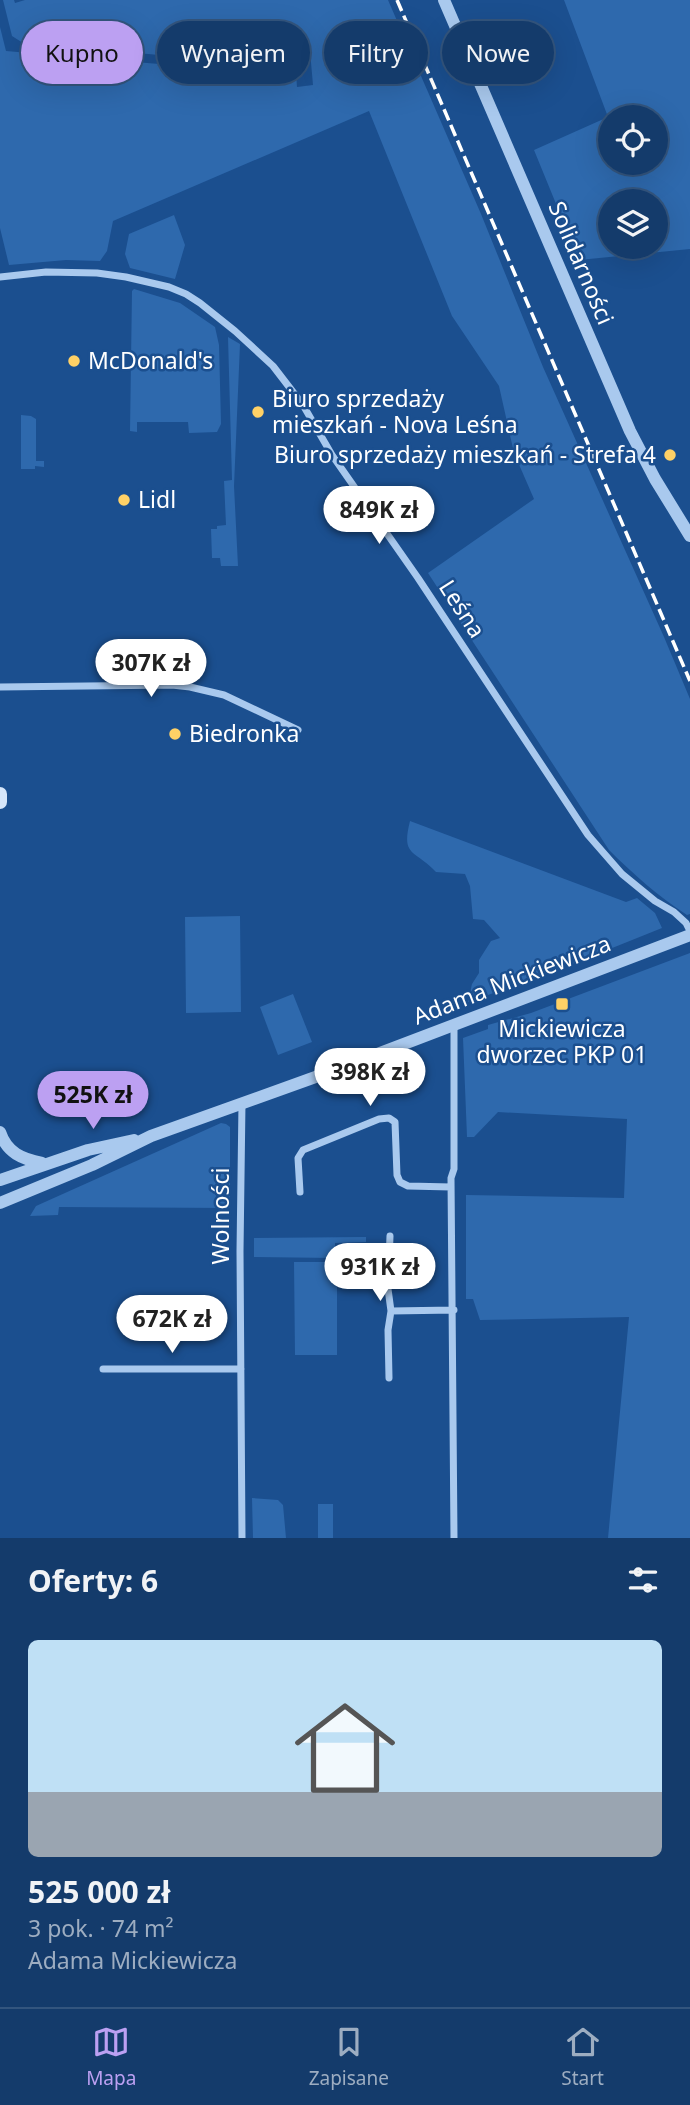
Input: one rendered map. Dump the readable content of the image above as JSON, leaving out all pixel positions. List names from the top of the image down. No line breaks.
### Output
{"streets":{"street":["Solidarności","Leśna","Adama Mickiewicza","Wolności"]},"crossings":[["Leśna","Adama Mickiewicza"],["Adama Mickiewicza","Wolności"]],"places":{"other":["McDonald's","Biuro sprzedaży mieszkań - Nova Leśna","Biuro sprzedaży mieszkań - Strefa 4","Lidl","Biedronka"],"transit":["Mickiewicza dworzec PKP 01"]},"page":{"chip":["Kupno","Wynajem","Filtry","Nowe"],"price":["849K zł","307K zł","398K zł","525K zł","931K zł","672K zł"],"heading":"Oferty: 6","list":[{"name":"525 000 zł","note":"3 pok. · 74 m² · Adama Mickiewicza"}],"tabs":["Mapa","Zapisane","Start"]}}
